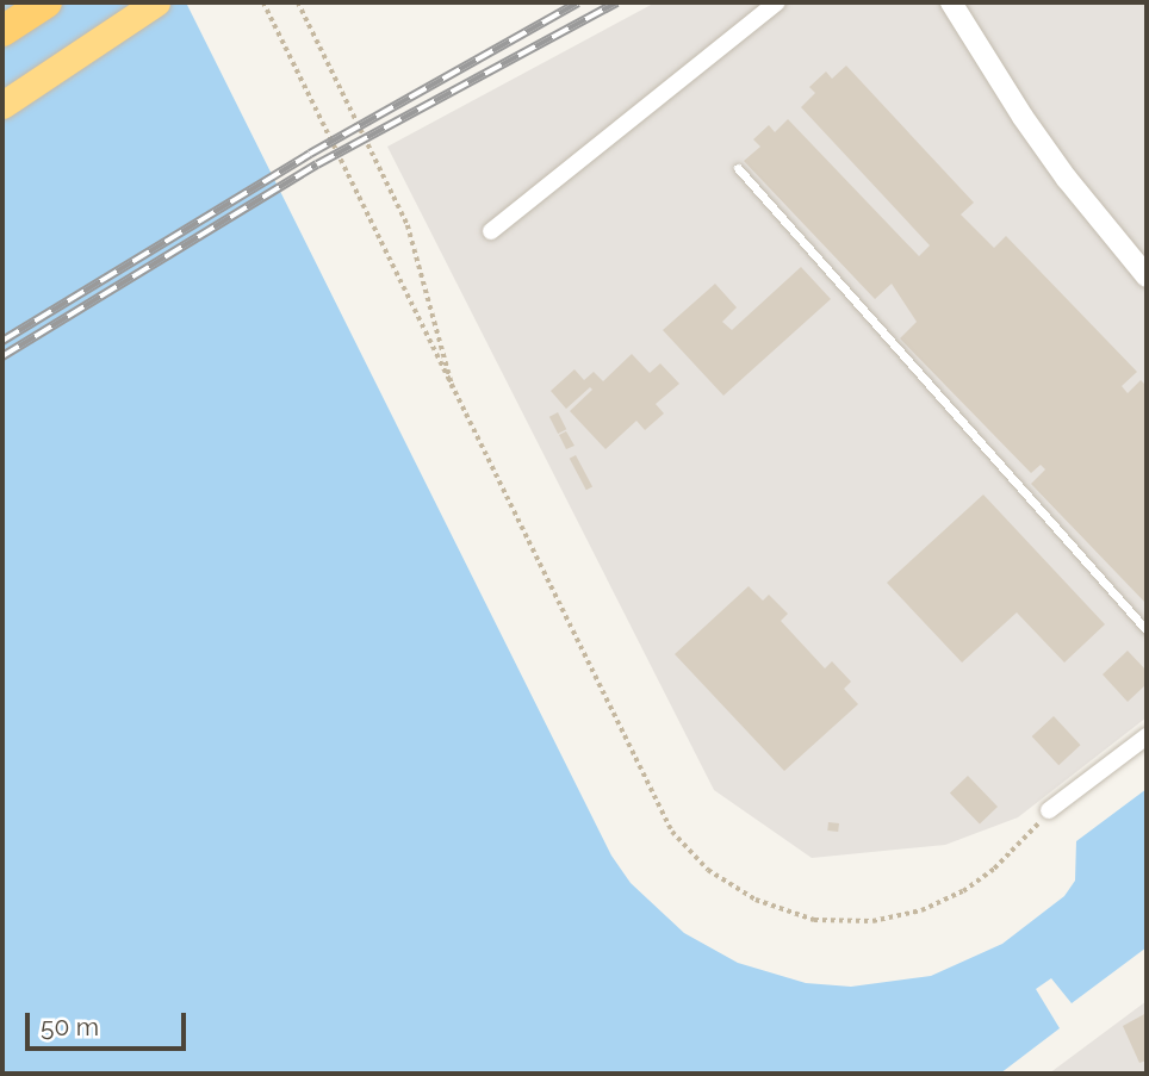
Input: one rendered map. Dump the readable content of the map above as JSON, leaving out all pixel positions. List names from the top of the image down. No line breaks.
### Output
{"scale_bar":"50 m"}
